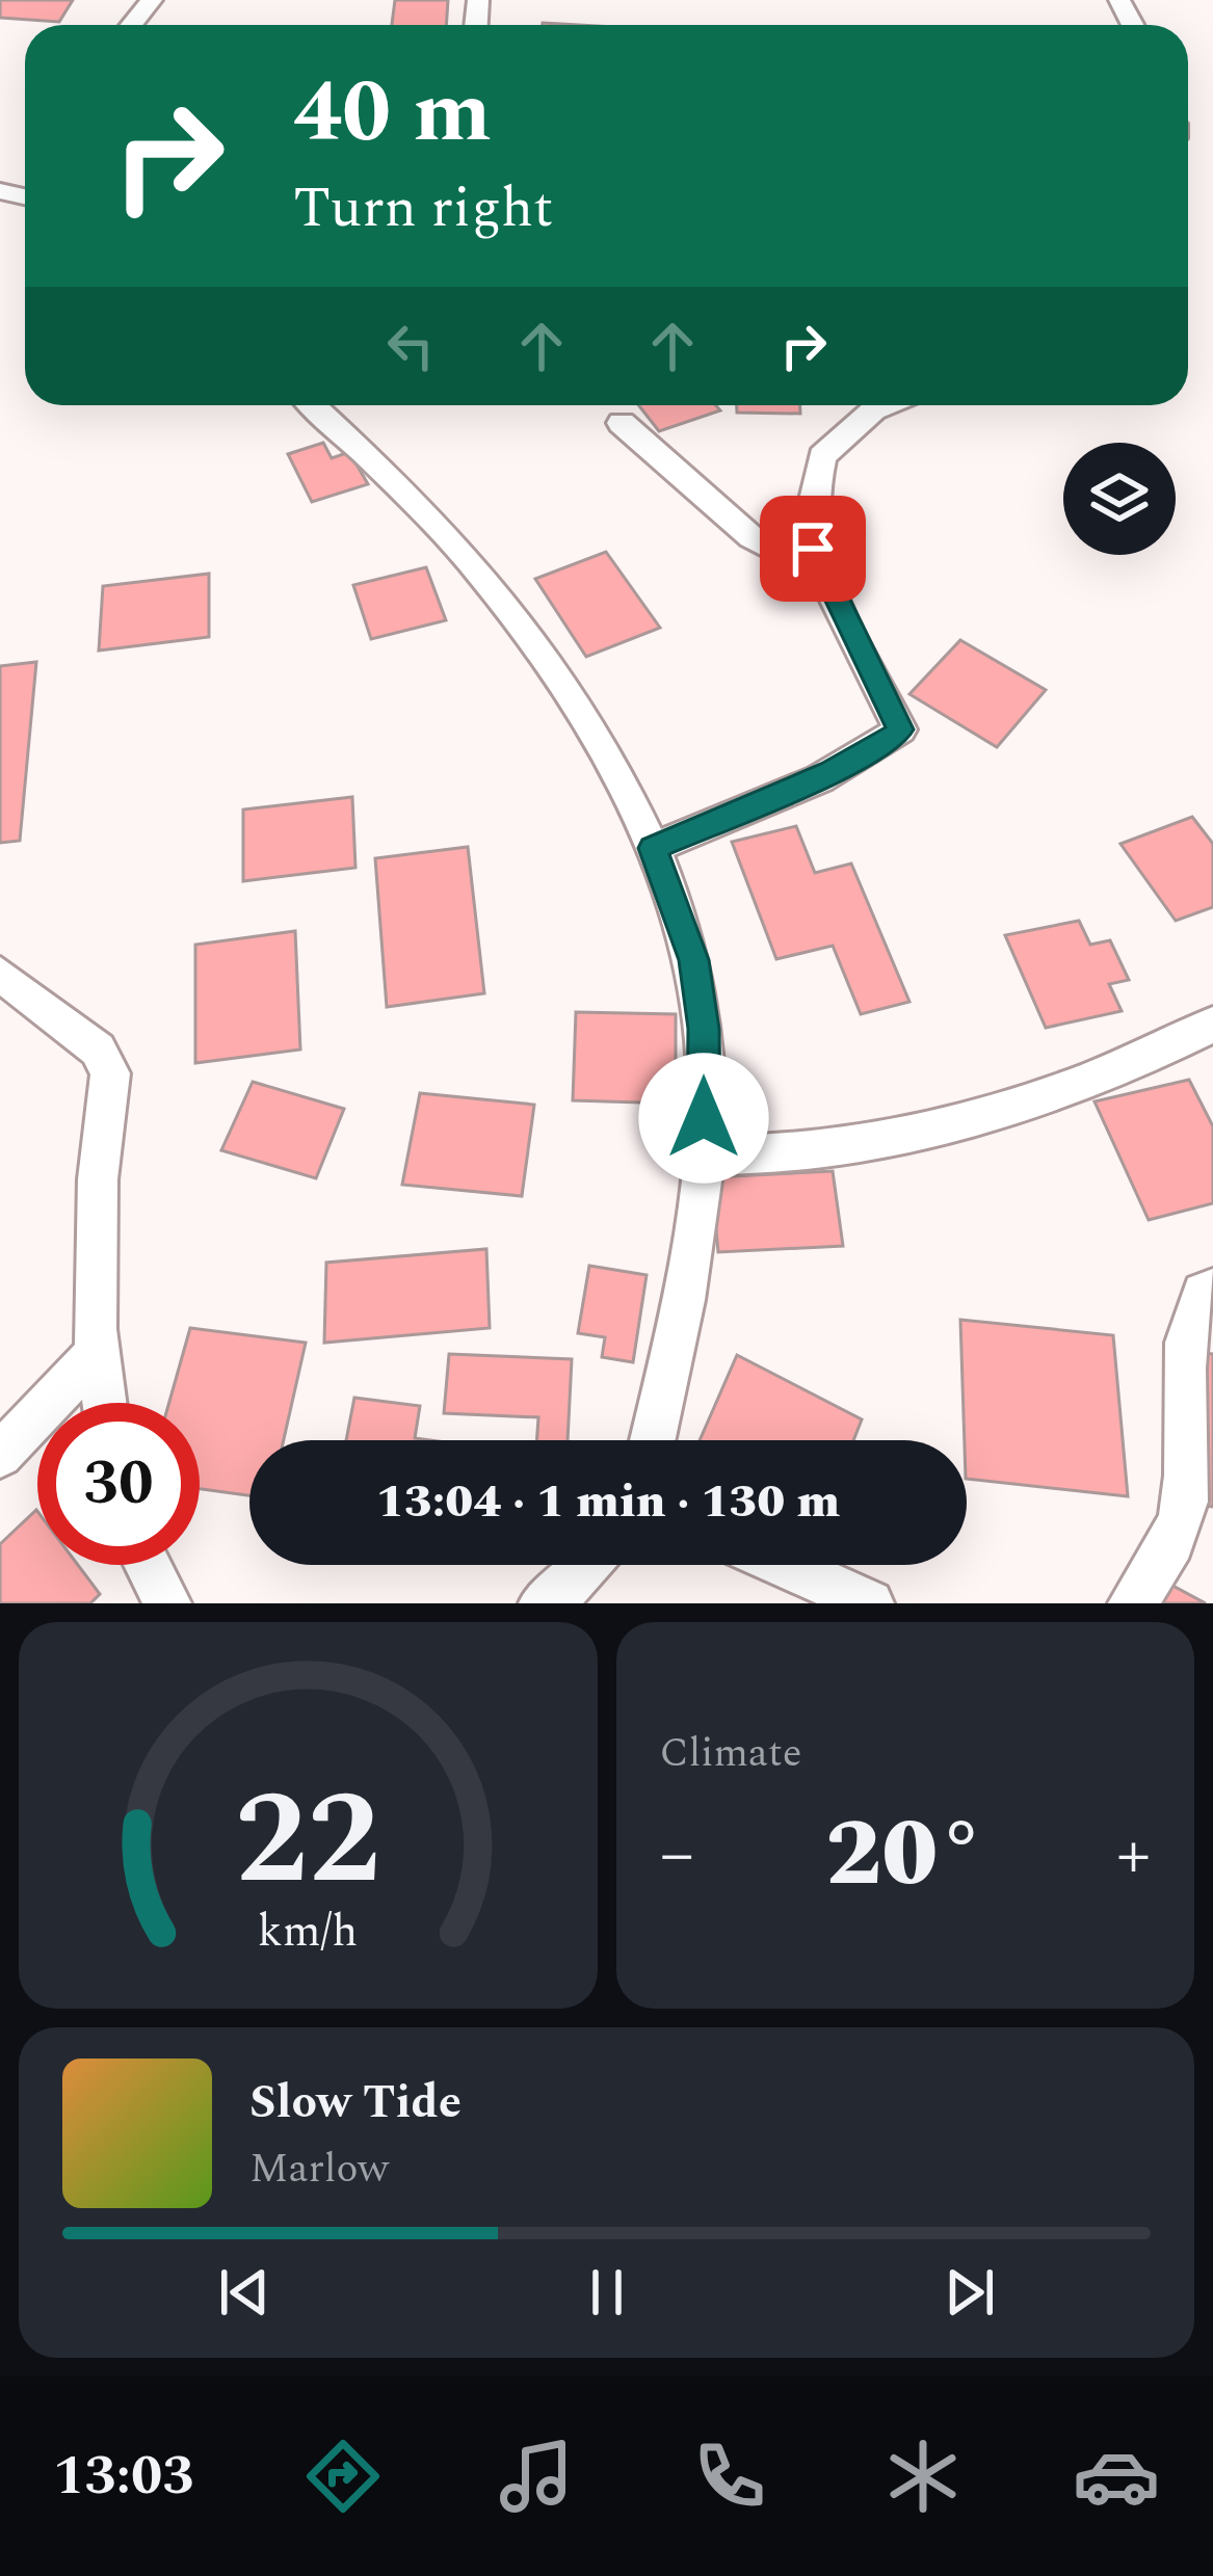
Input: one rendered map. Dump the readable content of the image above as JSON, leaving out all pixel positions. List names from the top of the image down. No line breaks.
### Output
{"page":{"turn":["40 m","Turn right"],"limit":"30","trip":"13:04 · 1 min · 130 m","tile":"Climate","heat":["−","20°","+"],"song":["Slow Tide","Marlow"],"tabs":"13:03","gauge":["22","km/h"]}}
